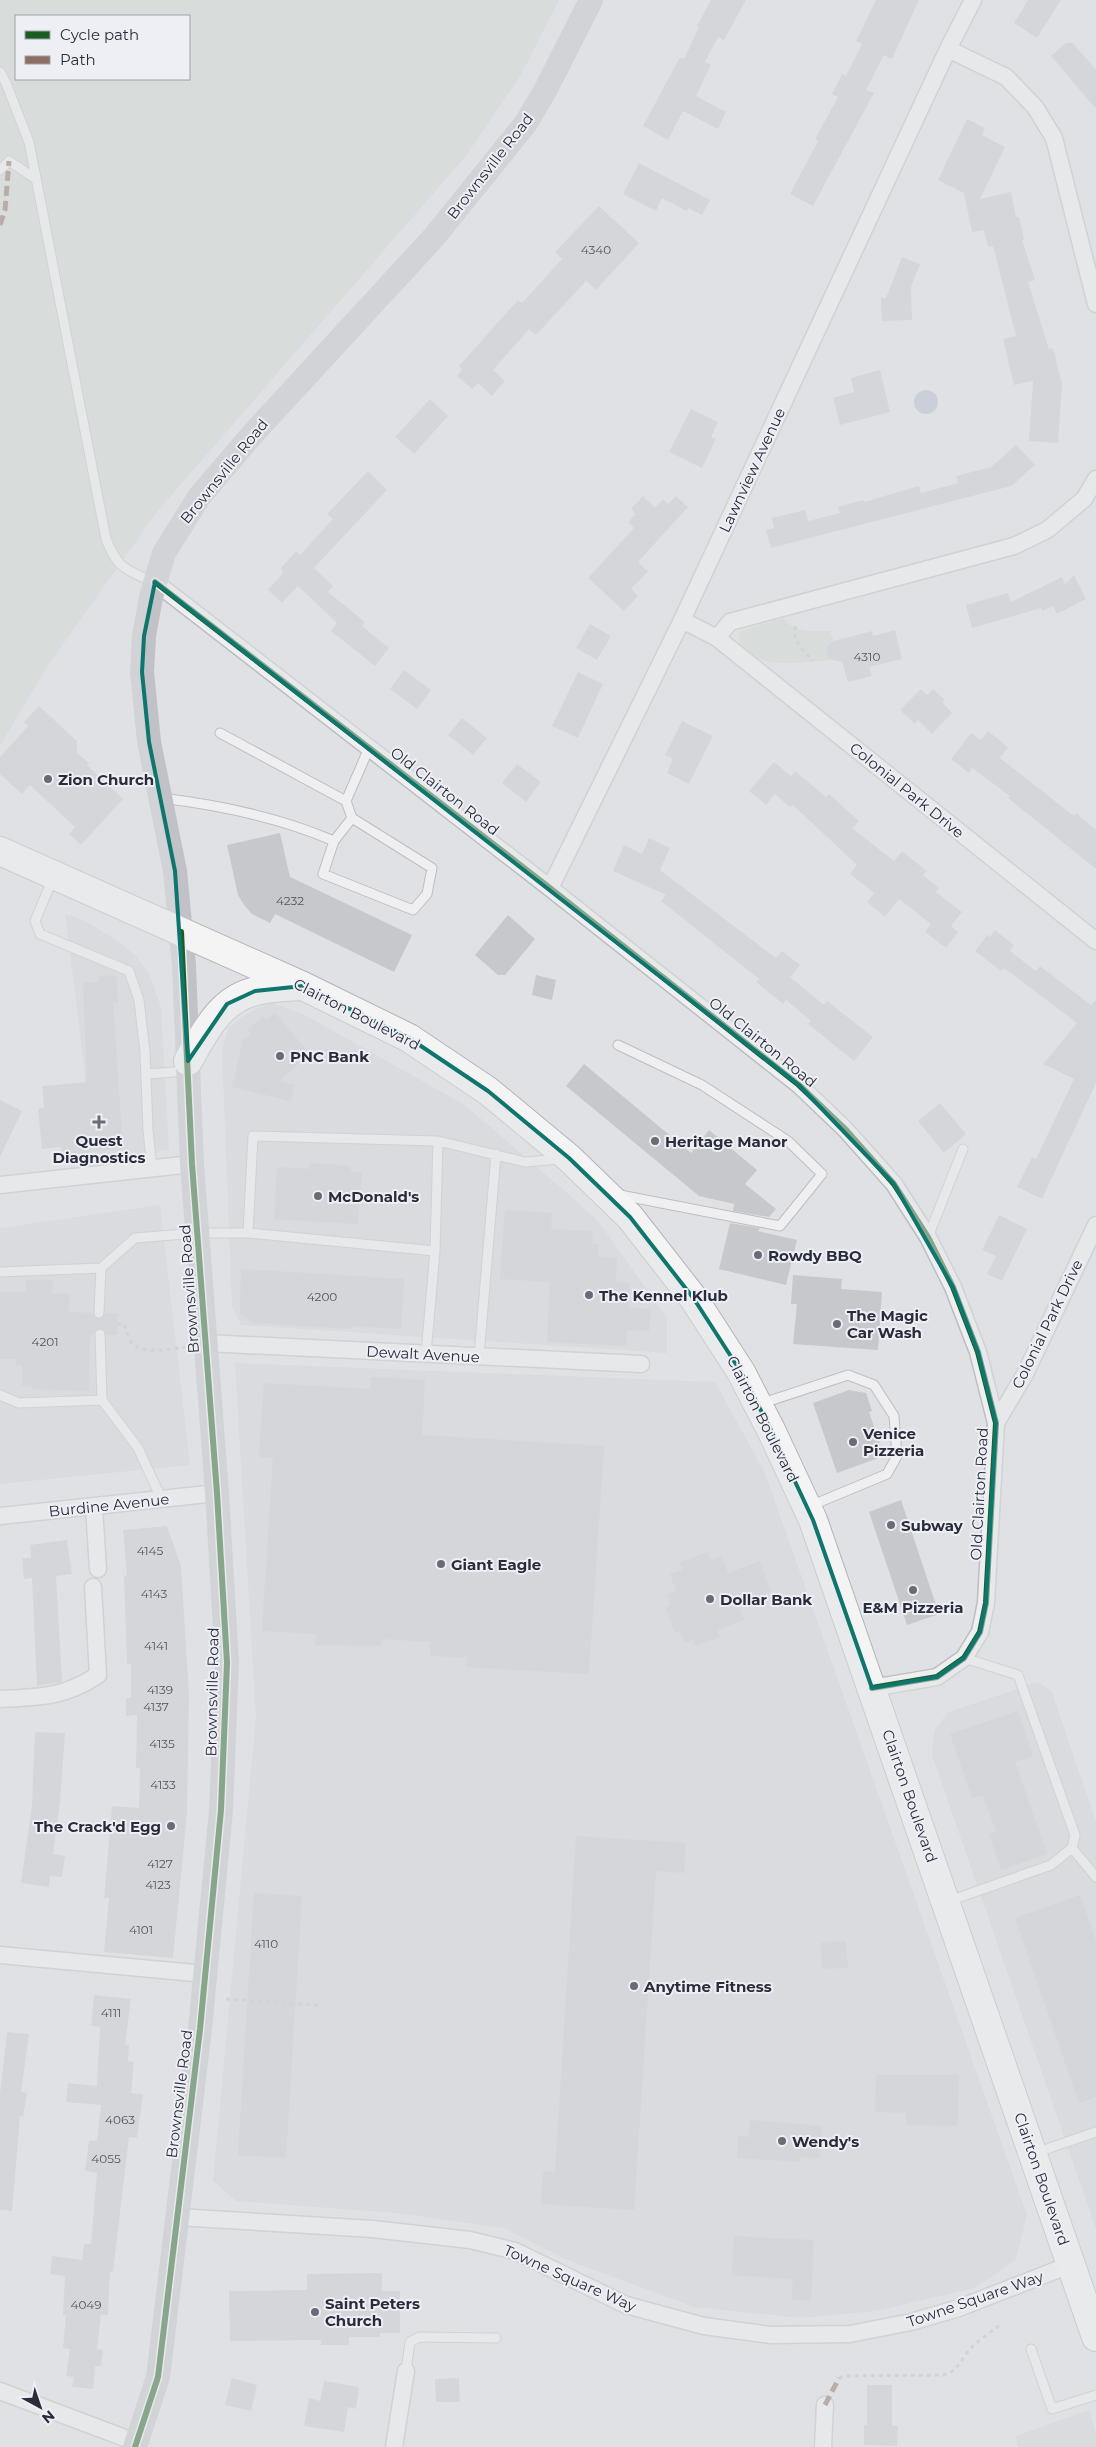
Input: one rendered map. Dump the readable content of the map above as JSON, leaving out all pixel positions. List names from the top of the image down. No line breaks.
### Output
{"streets":{"highway":["Clairton Boulevard"],"main road":["Brownsville Road"],"street":["Lawnview Avenue","Colonial Park Drive","Old Clairton Road","Dewalt Avenue","Burdine Avenue","Towne Square Way"]},"crossings":[["Brownsville Road","Old Clairton Road"],["Brownsville Road","Clairton Boulevard"],["Brownsville Road","Dewalt Avenue"],["Brownsville Road","Burdine Avenue"],["Brownsville Road","Towne Square Way"],["Lawnview Avenue","Colonial Park Drive"],["Lawnview Avenue","Old Clairton Road"],["Colonial Park Drive","Old Clairton Road"],["Old Clairton Road","Clairton Boulevard"],["Clairton Boulevard","Towne Square Way"]],"places":{"other":["Zion Church","PNC Bank","Heritage Manor","McDonald's","Rowdy BBQ","The Kennel Klub","The Magic Car Wash","Venice Pizzeria","Subway","Giant Eagle","E&M Pizzeria","Dollar Bank","The Crack'd Egg","Anytime Fitness","Wendy's","Saint Peters Church"],"health":["Quest Diagnostics"]},"house_numbers":["4340","4310","4232","4200","4201","4145","4143","4141","4139","4137","4135","4133","4127","4123","4101","4110","4111","4063","4055","4049"],"legend":["Cycle path","Path"],"north":"bottom right"}
